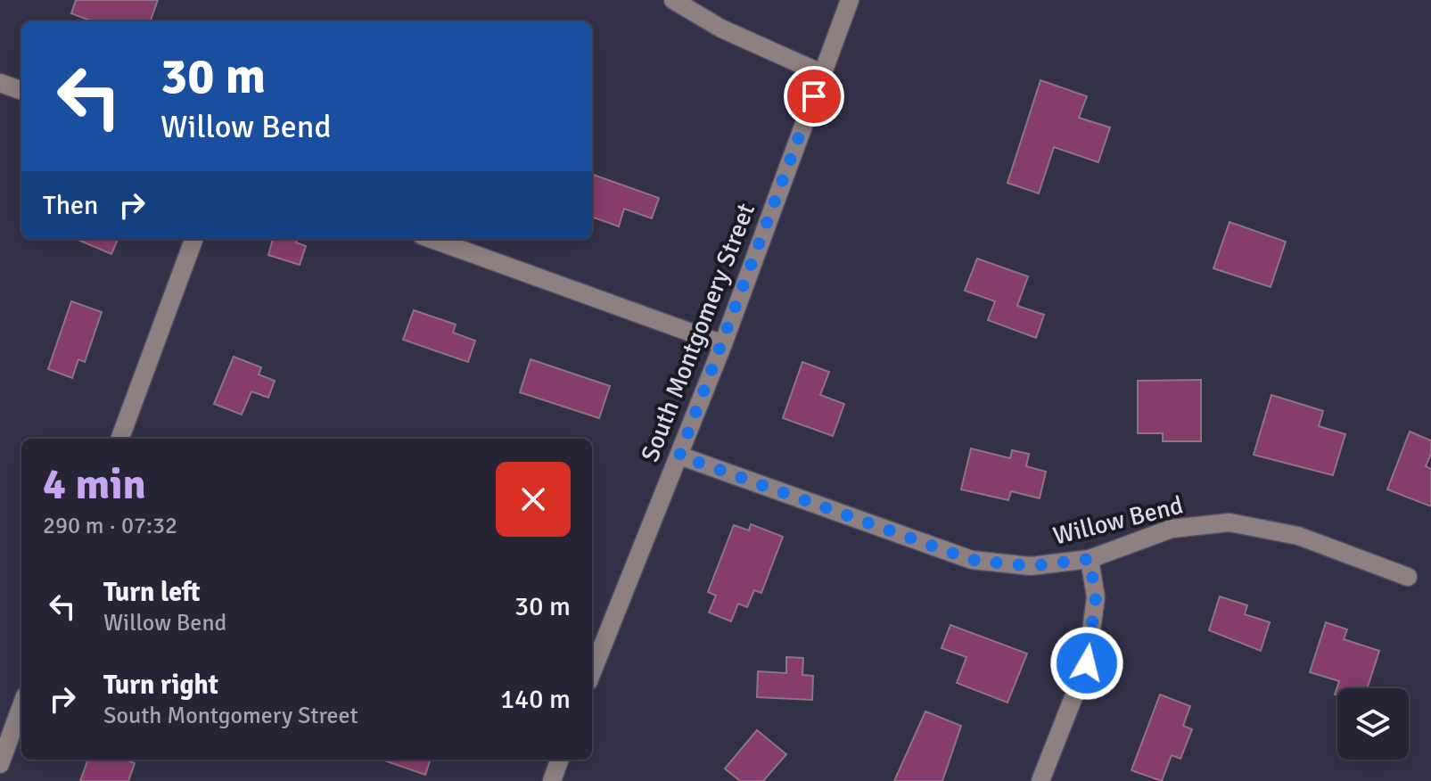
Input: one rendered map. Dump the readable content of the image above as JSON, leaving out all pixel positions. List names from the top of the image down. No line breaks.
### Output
{"streets":{"street":["South Montgomery Street","Willow Bend"]},"crossings":[["South Montgomery Street","Willow Bend"]],"page":{"turn":["30 m","Willow Bend"],"then":"Then","heading":["4 min","290 m · 07:32"],"list":[{"name":"Turn left","note":"Willow Bend","value":"30 m"},{"name":"Turn right","note":"South Montgomery Street","value":"140 m"}]}}
